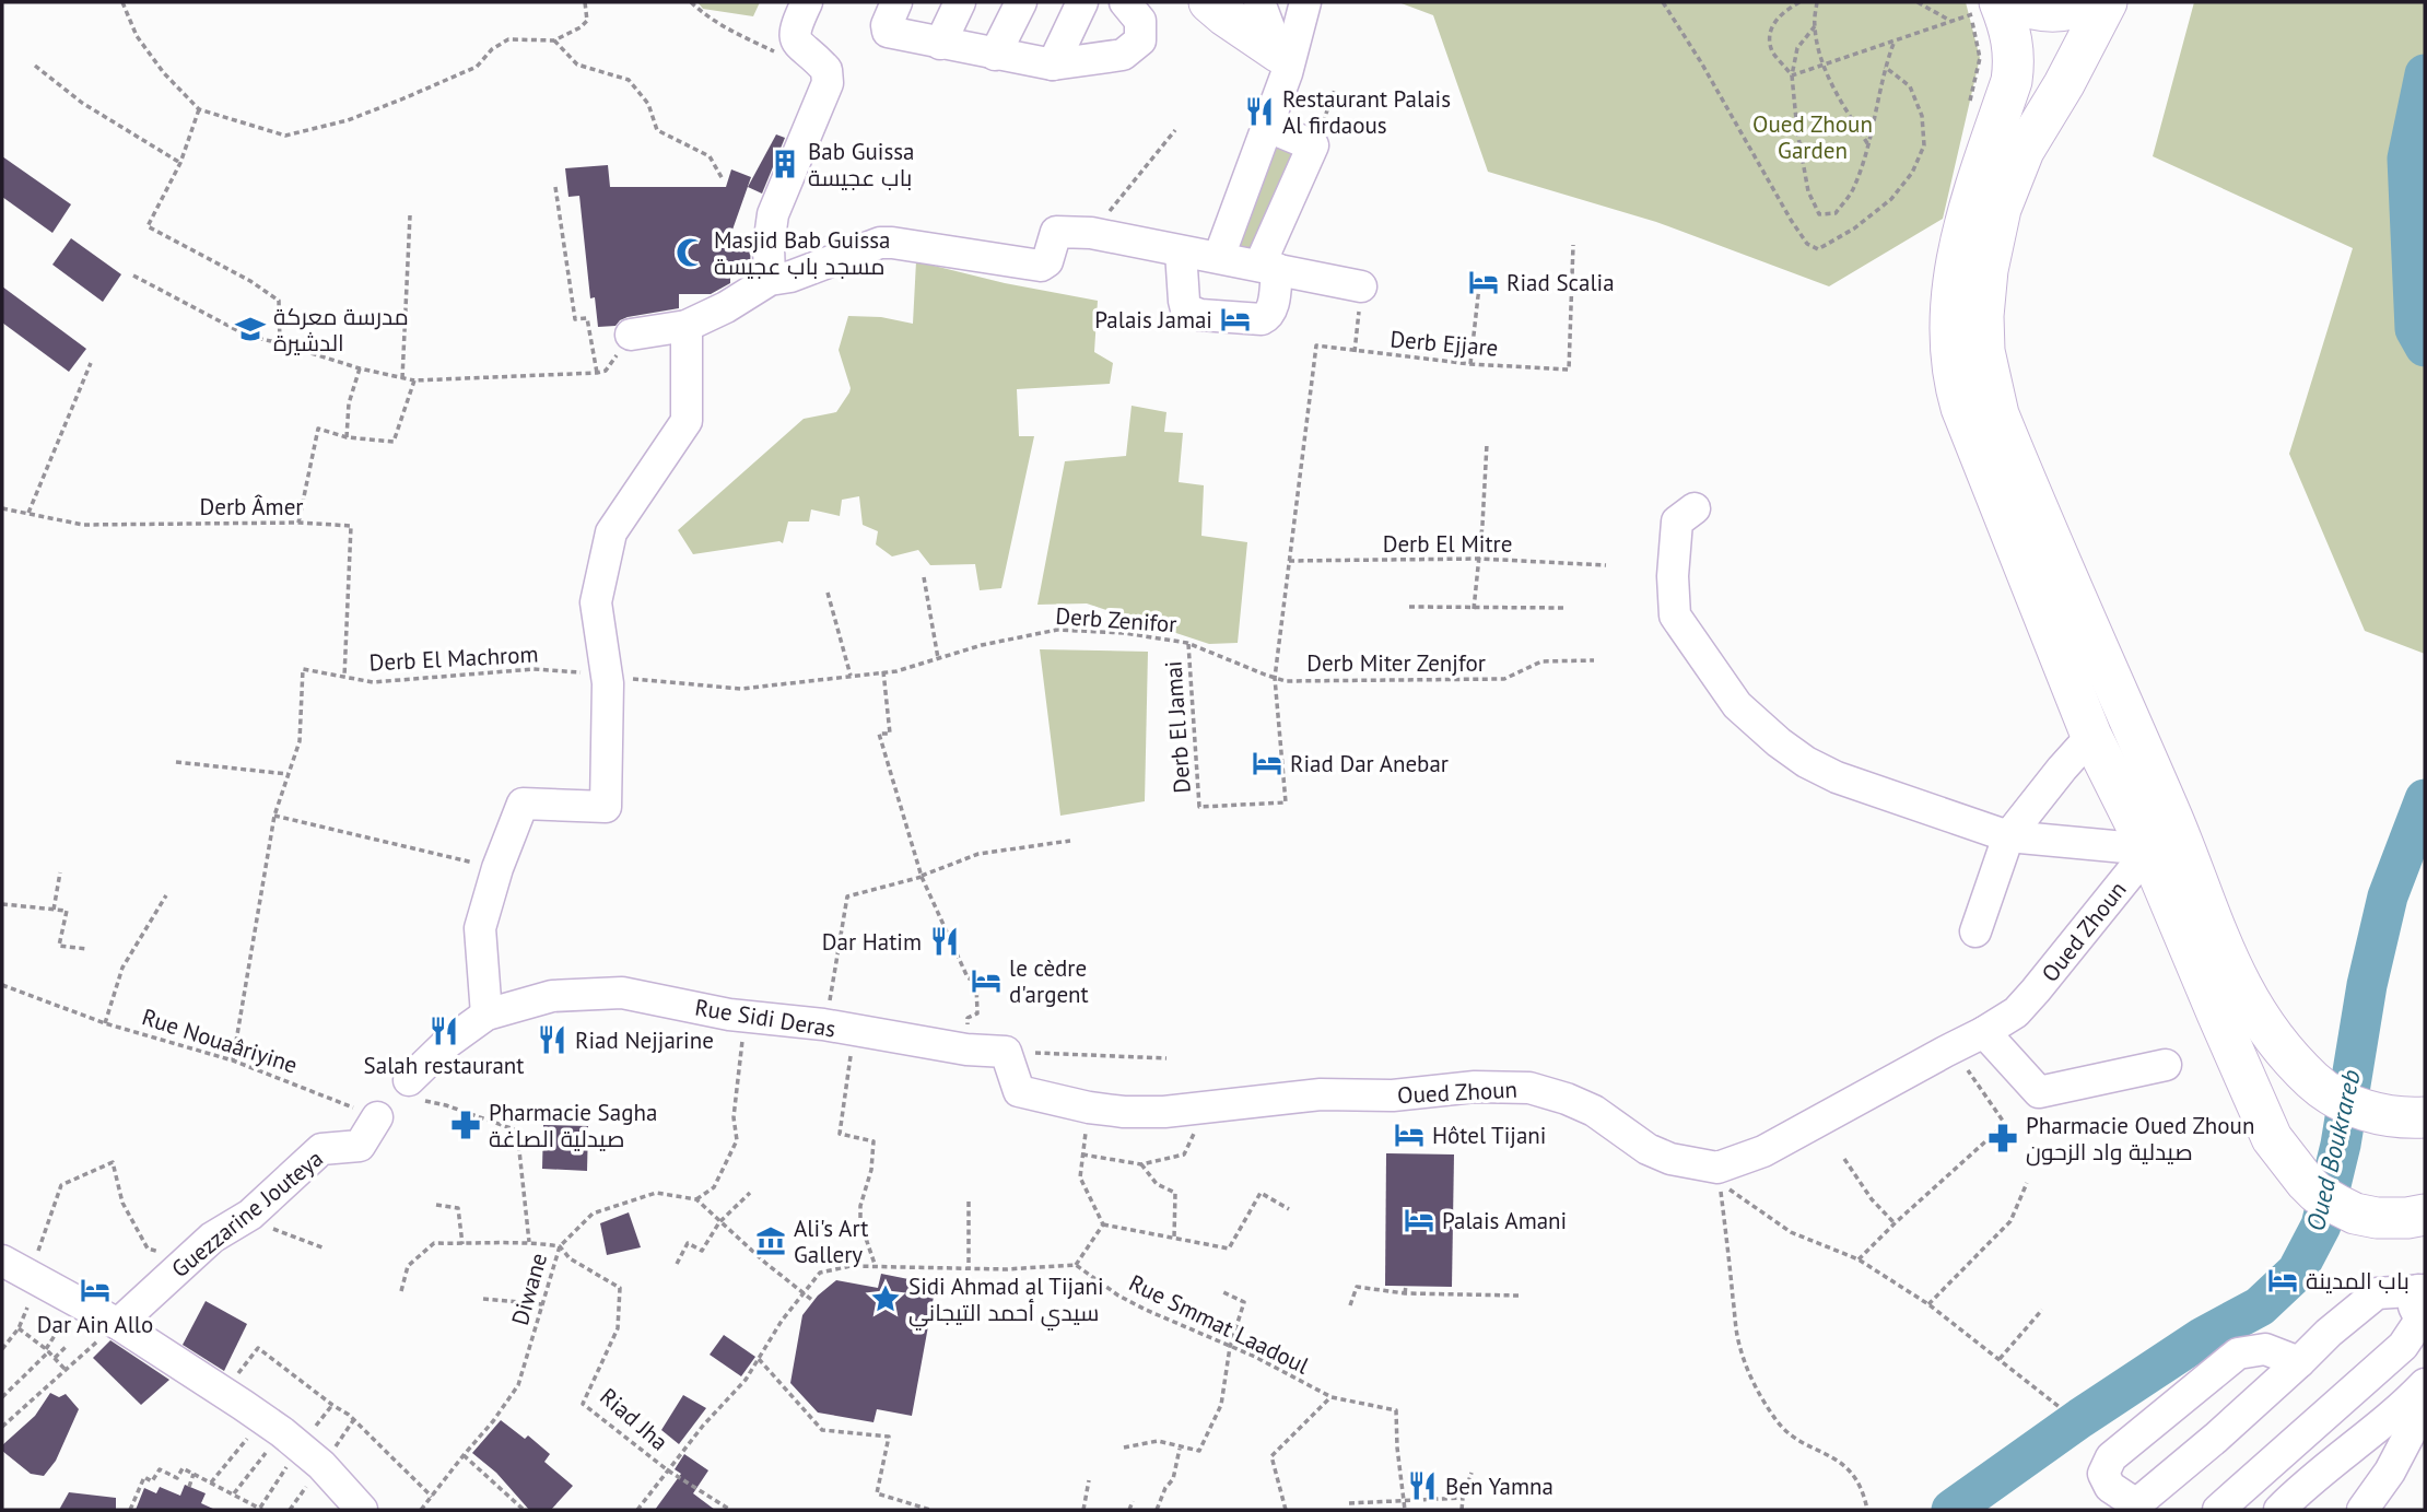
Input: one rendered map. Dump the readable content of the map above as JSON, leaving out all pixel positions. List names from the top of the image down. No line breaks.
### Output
{"streets":{"street":["Oued Zhoun","Rue Sidi Deras","Guezzarine Jouteya"],"path":["Derb Ejjare","Derb Âmer","Derb El Mitre","Derb Zenifor","Derb El Machrom","Derb Miter Zenjfor","Derb El Jamai","Rue Nouaâriyine","Diwane","Rue Smmat Laadoul","Riad Jha"]},"crossings":[["Derb Ejjare","Derb El Mitre"],["Derb Âmer","Derb El Machrom"],["Derb Zenifor","Derb El Machrom"],["Derb Zenifor","Derb Miter Zenjfor"],["Derb Zenifor","Derb El Jamai"],["Oued Zhoun","Rue Sidi Deras"],["Rue Nouaâriyine","Guezzarine Jouteya"],["Diwane","Riad Jha"]],"water":["Oued Boukrareb"],"parks":["Oued Zhoun Garden"],"places":{"restaurant":["Restaurant Palais Al firdaous","Dar Hatim","Salah restaurant","Riad Nejjarine","Ben Yamna"],"building":["Bab Guissa باب عجيسة"],"mosque":["Masjid Bab Guissa مسجد باب عجيسة"],"hotel":["Riad Scalia","Palais Jamai","Riad Dar Anebar","le cèdre d'argent","Hôtel Tijani","Palais Amani","باب المدينة","Dar Ain Allo"],"school or university":["مدرسة معركة الدشيرة"],"pharmacy":["Pharmacie Sagha صيدلية الصاغة","Pharmacie Oued Zhoun صيدلية واد الزحون"],"museum":["Ali's Art Gallery"],"place":["Sidi Ahmad al Tijani سيدي أحمد التيجاني"]}}
